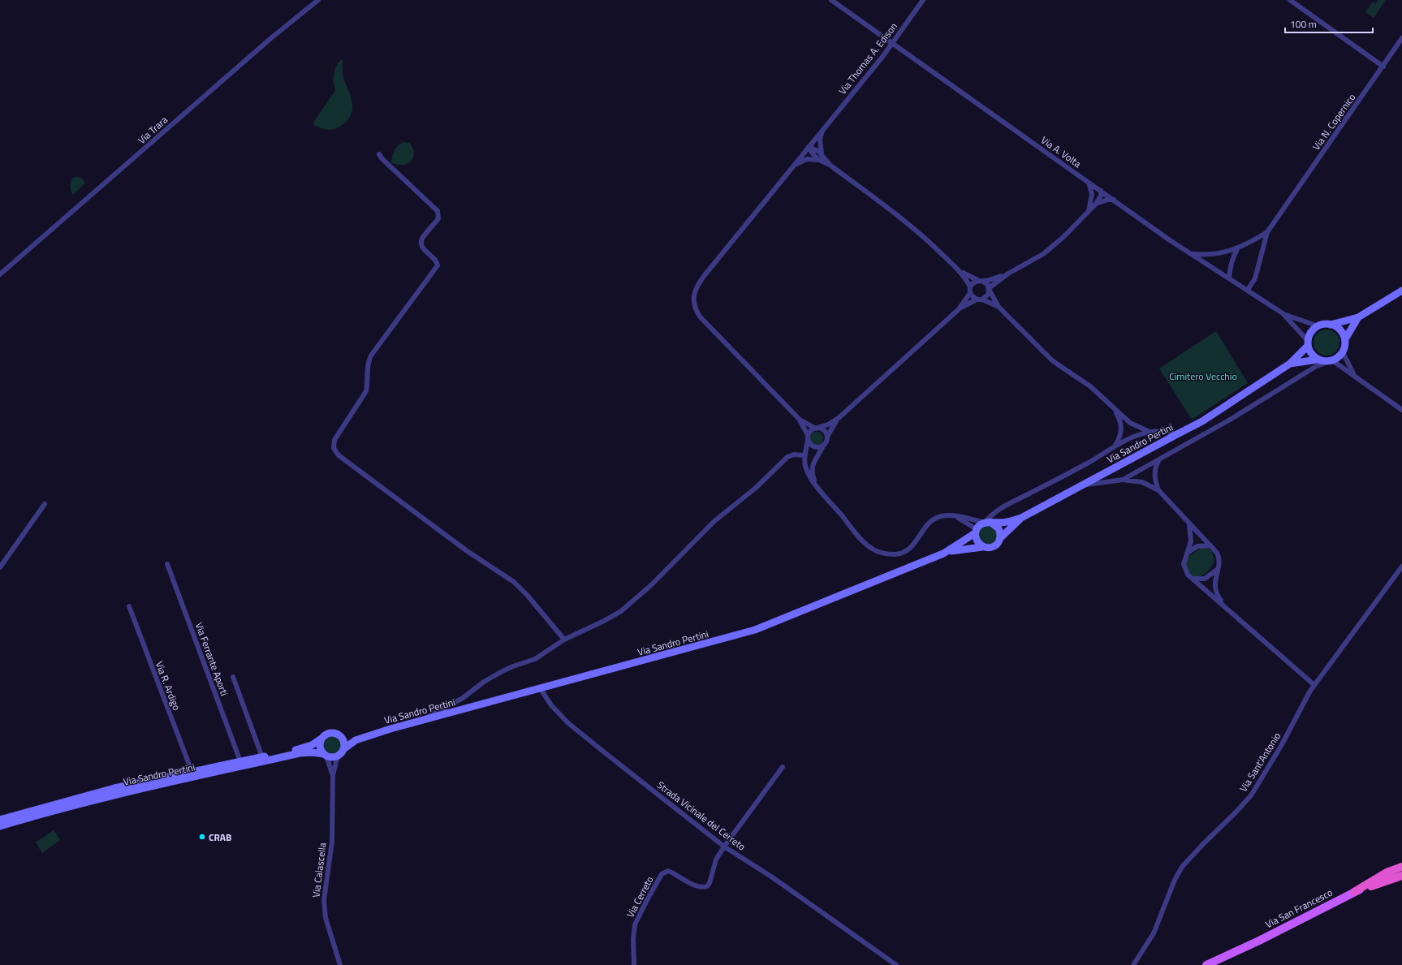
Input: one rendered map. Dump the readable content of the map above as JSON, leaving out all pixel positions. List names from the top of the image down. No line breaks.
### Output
{"streets":{"main road":["Via Sandro Pertini","Via San Francesco"],"street":["Via Thomas A. Edison","Via N. Copernico","Via Trara","Via A. Volta","Via Ferrante Aporti","Via R. Ardigo","Via Sant'Antonio","Strada Vicinale del Cerreto","Via Calascella","Via Cerreto"]},"crossings":[["Via Thomas A. Edison","Via A. Volta"],["Via A. Volta","Via Sandro Pertini"],["Via Sandro Pertini","Via Ferrante Aporti"],["Via Sandro Pertini","Via R. Ardigo"],["Via Sandro Pertini","Strada Vicinale del Cerreto"],["Via Sandro Pertini","Via Calascella"],["Strada Vicinale del Cerreto","Via Cerreto"]],"parks":["Cimitero Vecchio"],"places":["CRAB"],"scale_bar":"100 m"}
